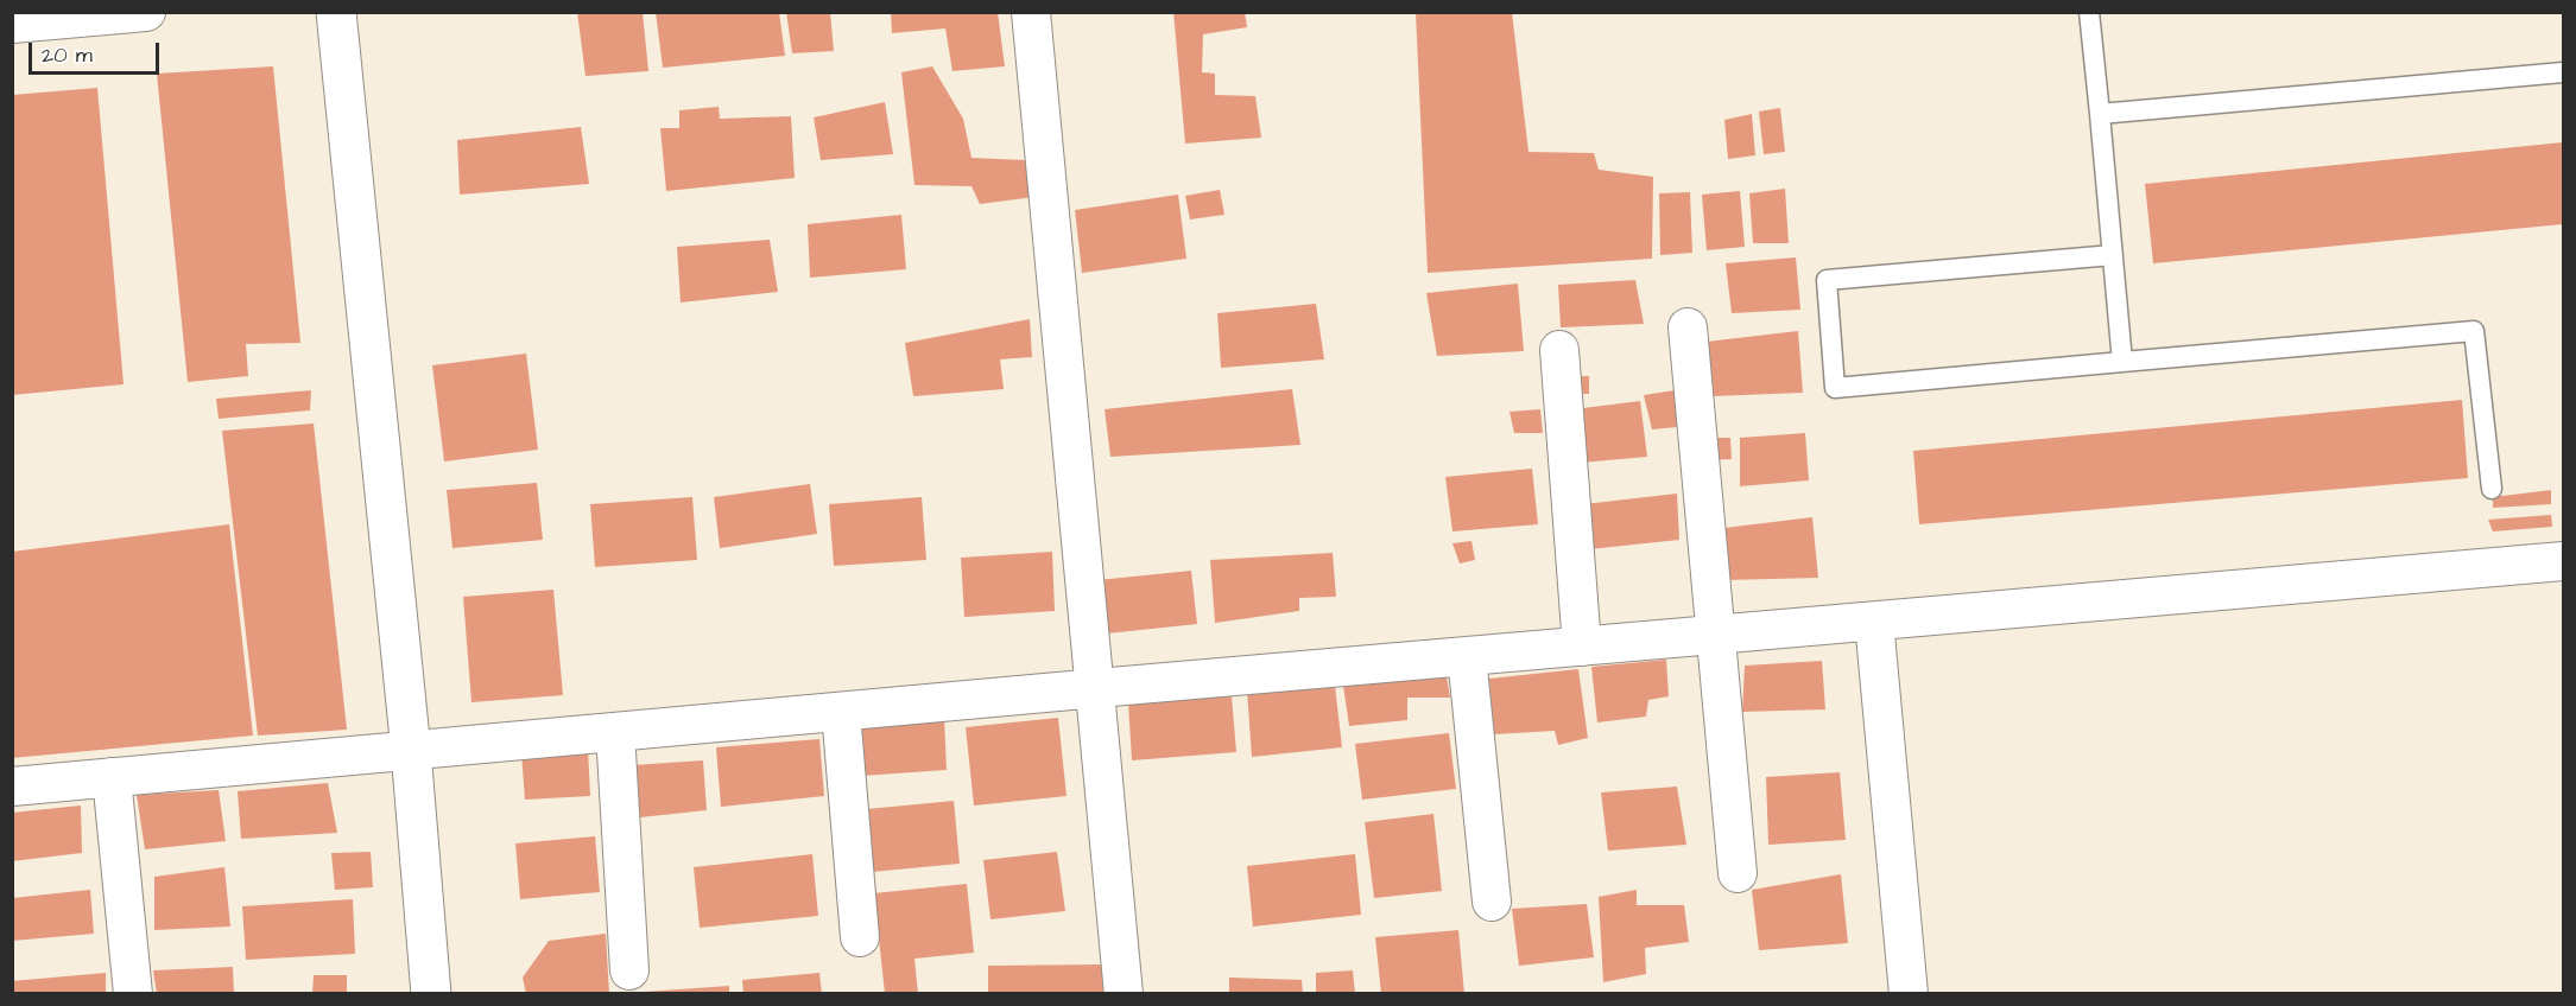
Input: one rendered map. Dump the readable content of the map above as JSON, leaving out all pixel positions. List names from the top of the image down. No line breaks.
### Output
{"scale_bar":"20 m"}
